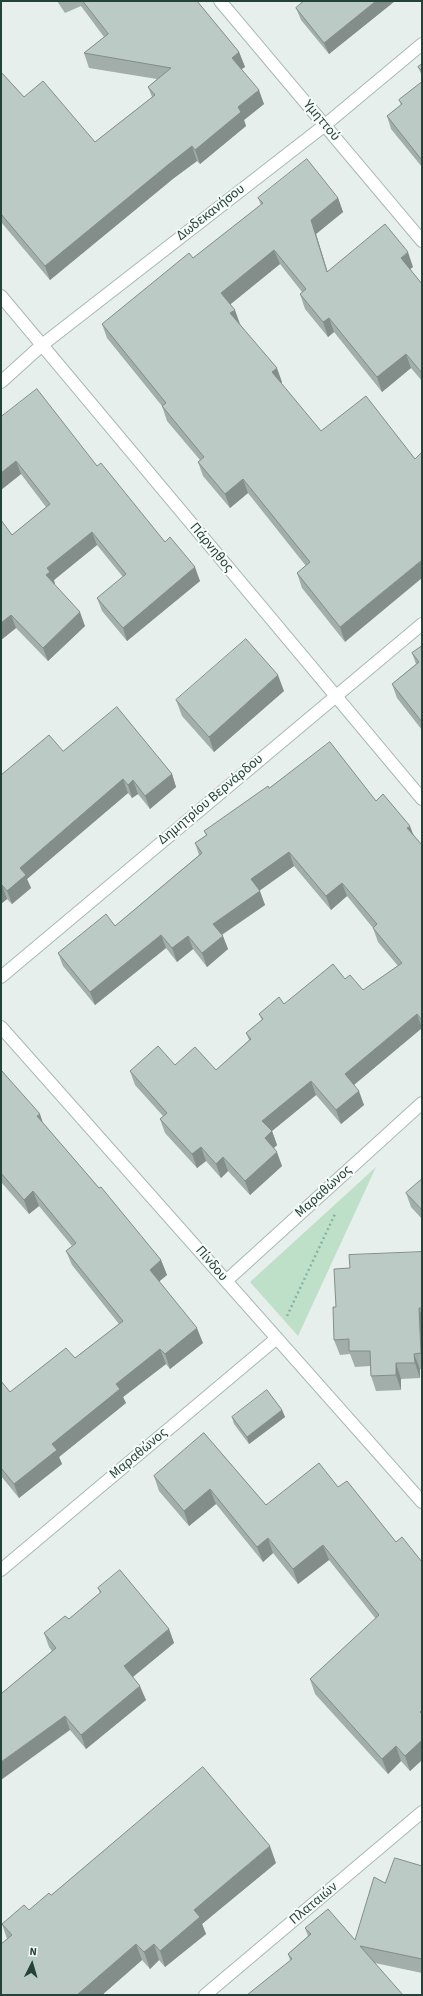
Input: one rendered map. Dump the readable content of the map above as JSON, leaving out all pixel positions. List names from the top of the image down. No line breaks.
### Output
{"streets":{"street":["Υμηττού","Δωδεκανήσου","Πάρνηθος","Δημητρίου Βερνάρδου","Μαραθώνος","Πίνδου","Πλαταιών"]},"crossings":[["Υμηττού","Δωδεκανήσου"],["Δωδεκανήσου","Πάρνηθος"],["Πάρνηθος","Δημητρίου Βερνάρδου"],["Μαραθώνος","Πίνδου"]],"north":"top"}
